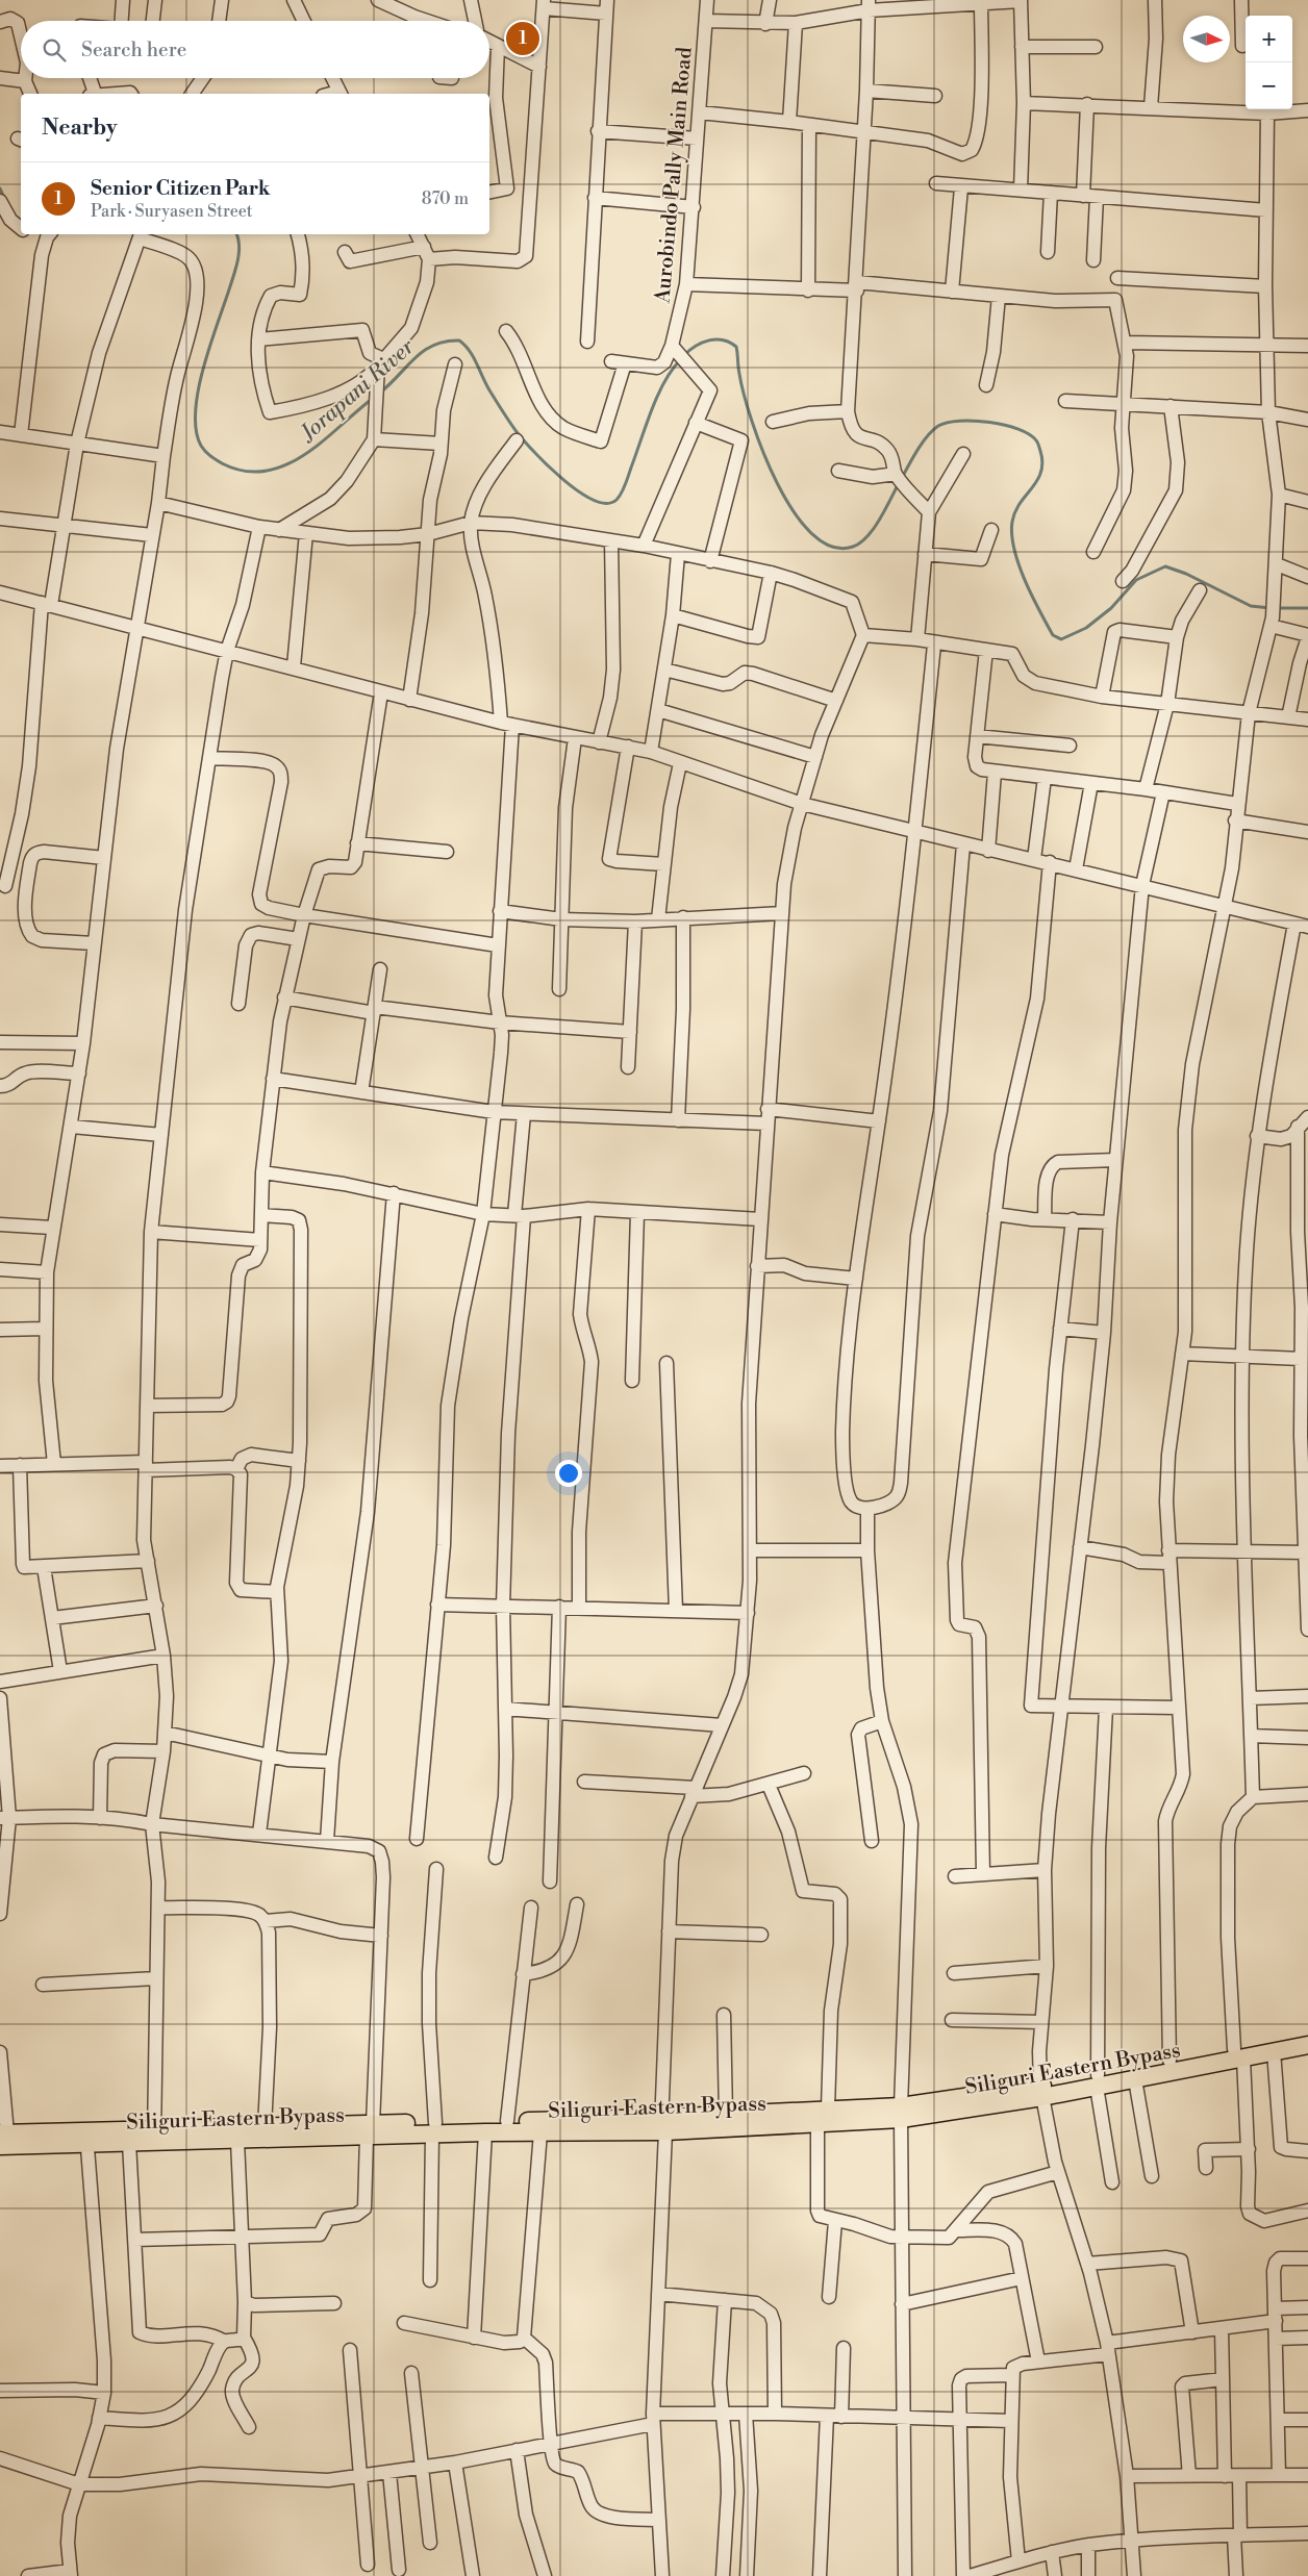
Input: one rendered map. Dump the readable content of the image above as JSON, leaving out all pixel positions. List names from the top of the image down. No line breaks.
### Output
{"streets":{"main road":["Siliguri Eastern Bypass"],"street":["Aurobindo Pally Main Road"]},"water":["Jorapani River"],"north":"right","page":{"map_buttons":["+","−"],"pins":"1","search":"Search here","heading":"Nearby","list":[{"mark":"1","name":"Senior Citizen Park","note":"Park · Suryasen Street","value":"870 m"}]}}
